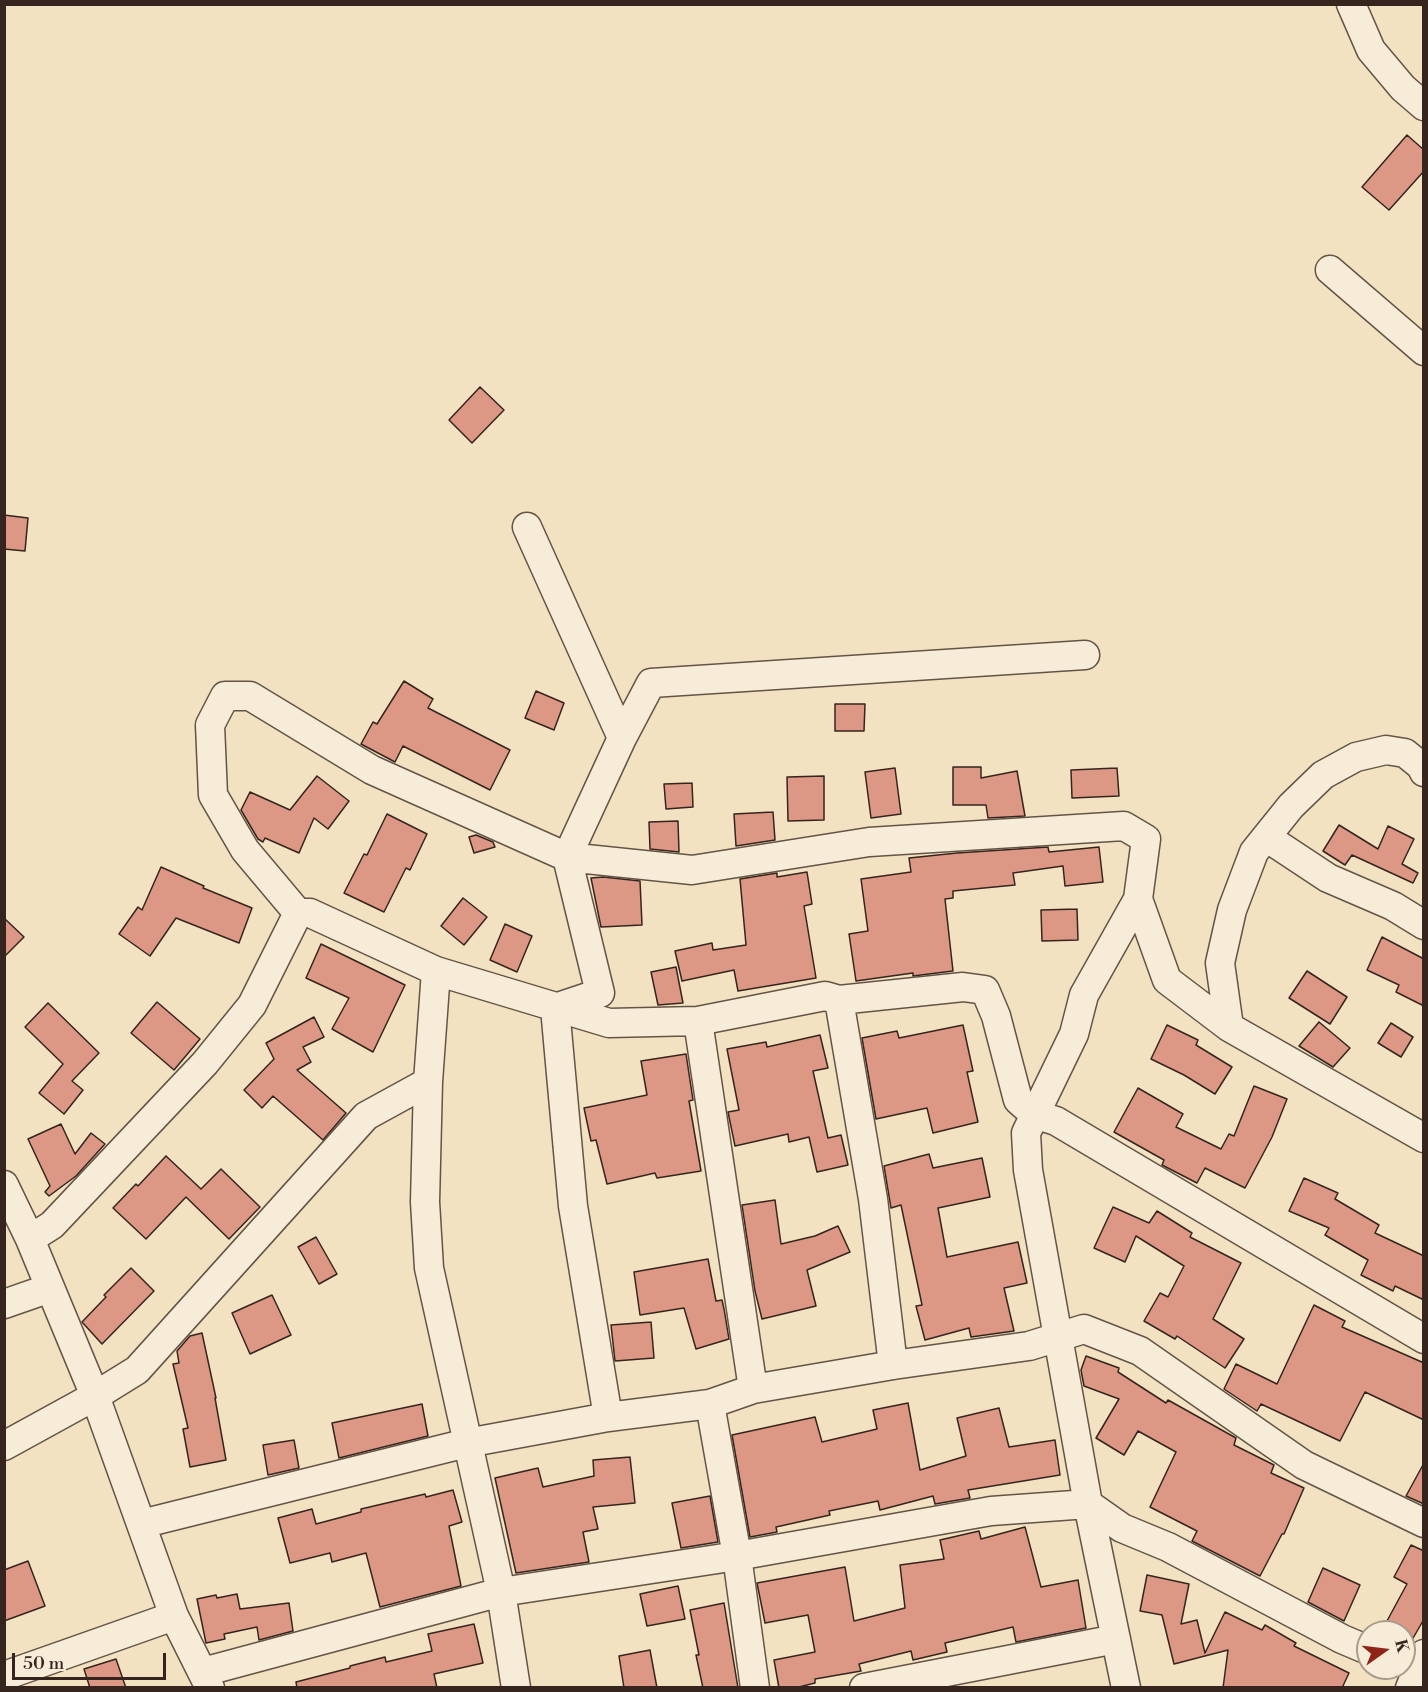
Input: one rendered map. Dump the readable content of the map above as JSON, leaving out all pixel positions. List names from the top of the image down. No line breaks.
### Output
{"scale_bar":"50 m","north":"right"}
